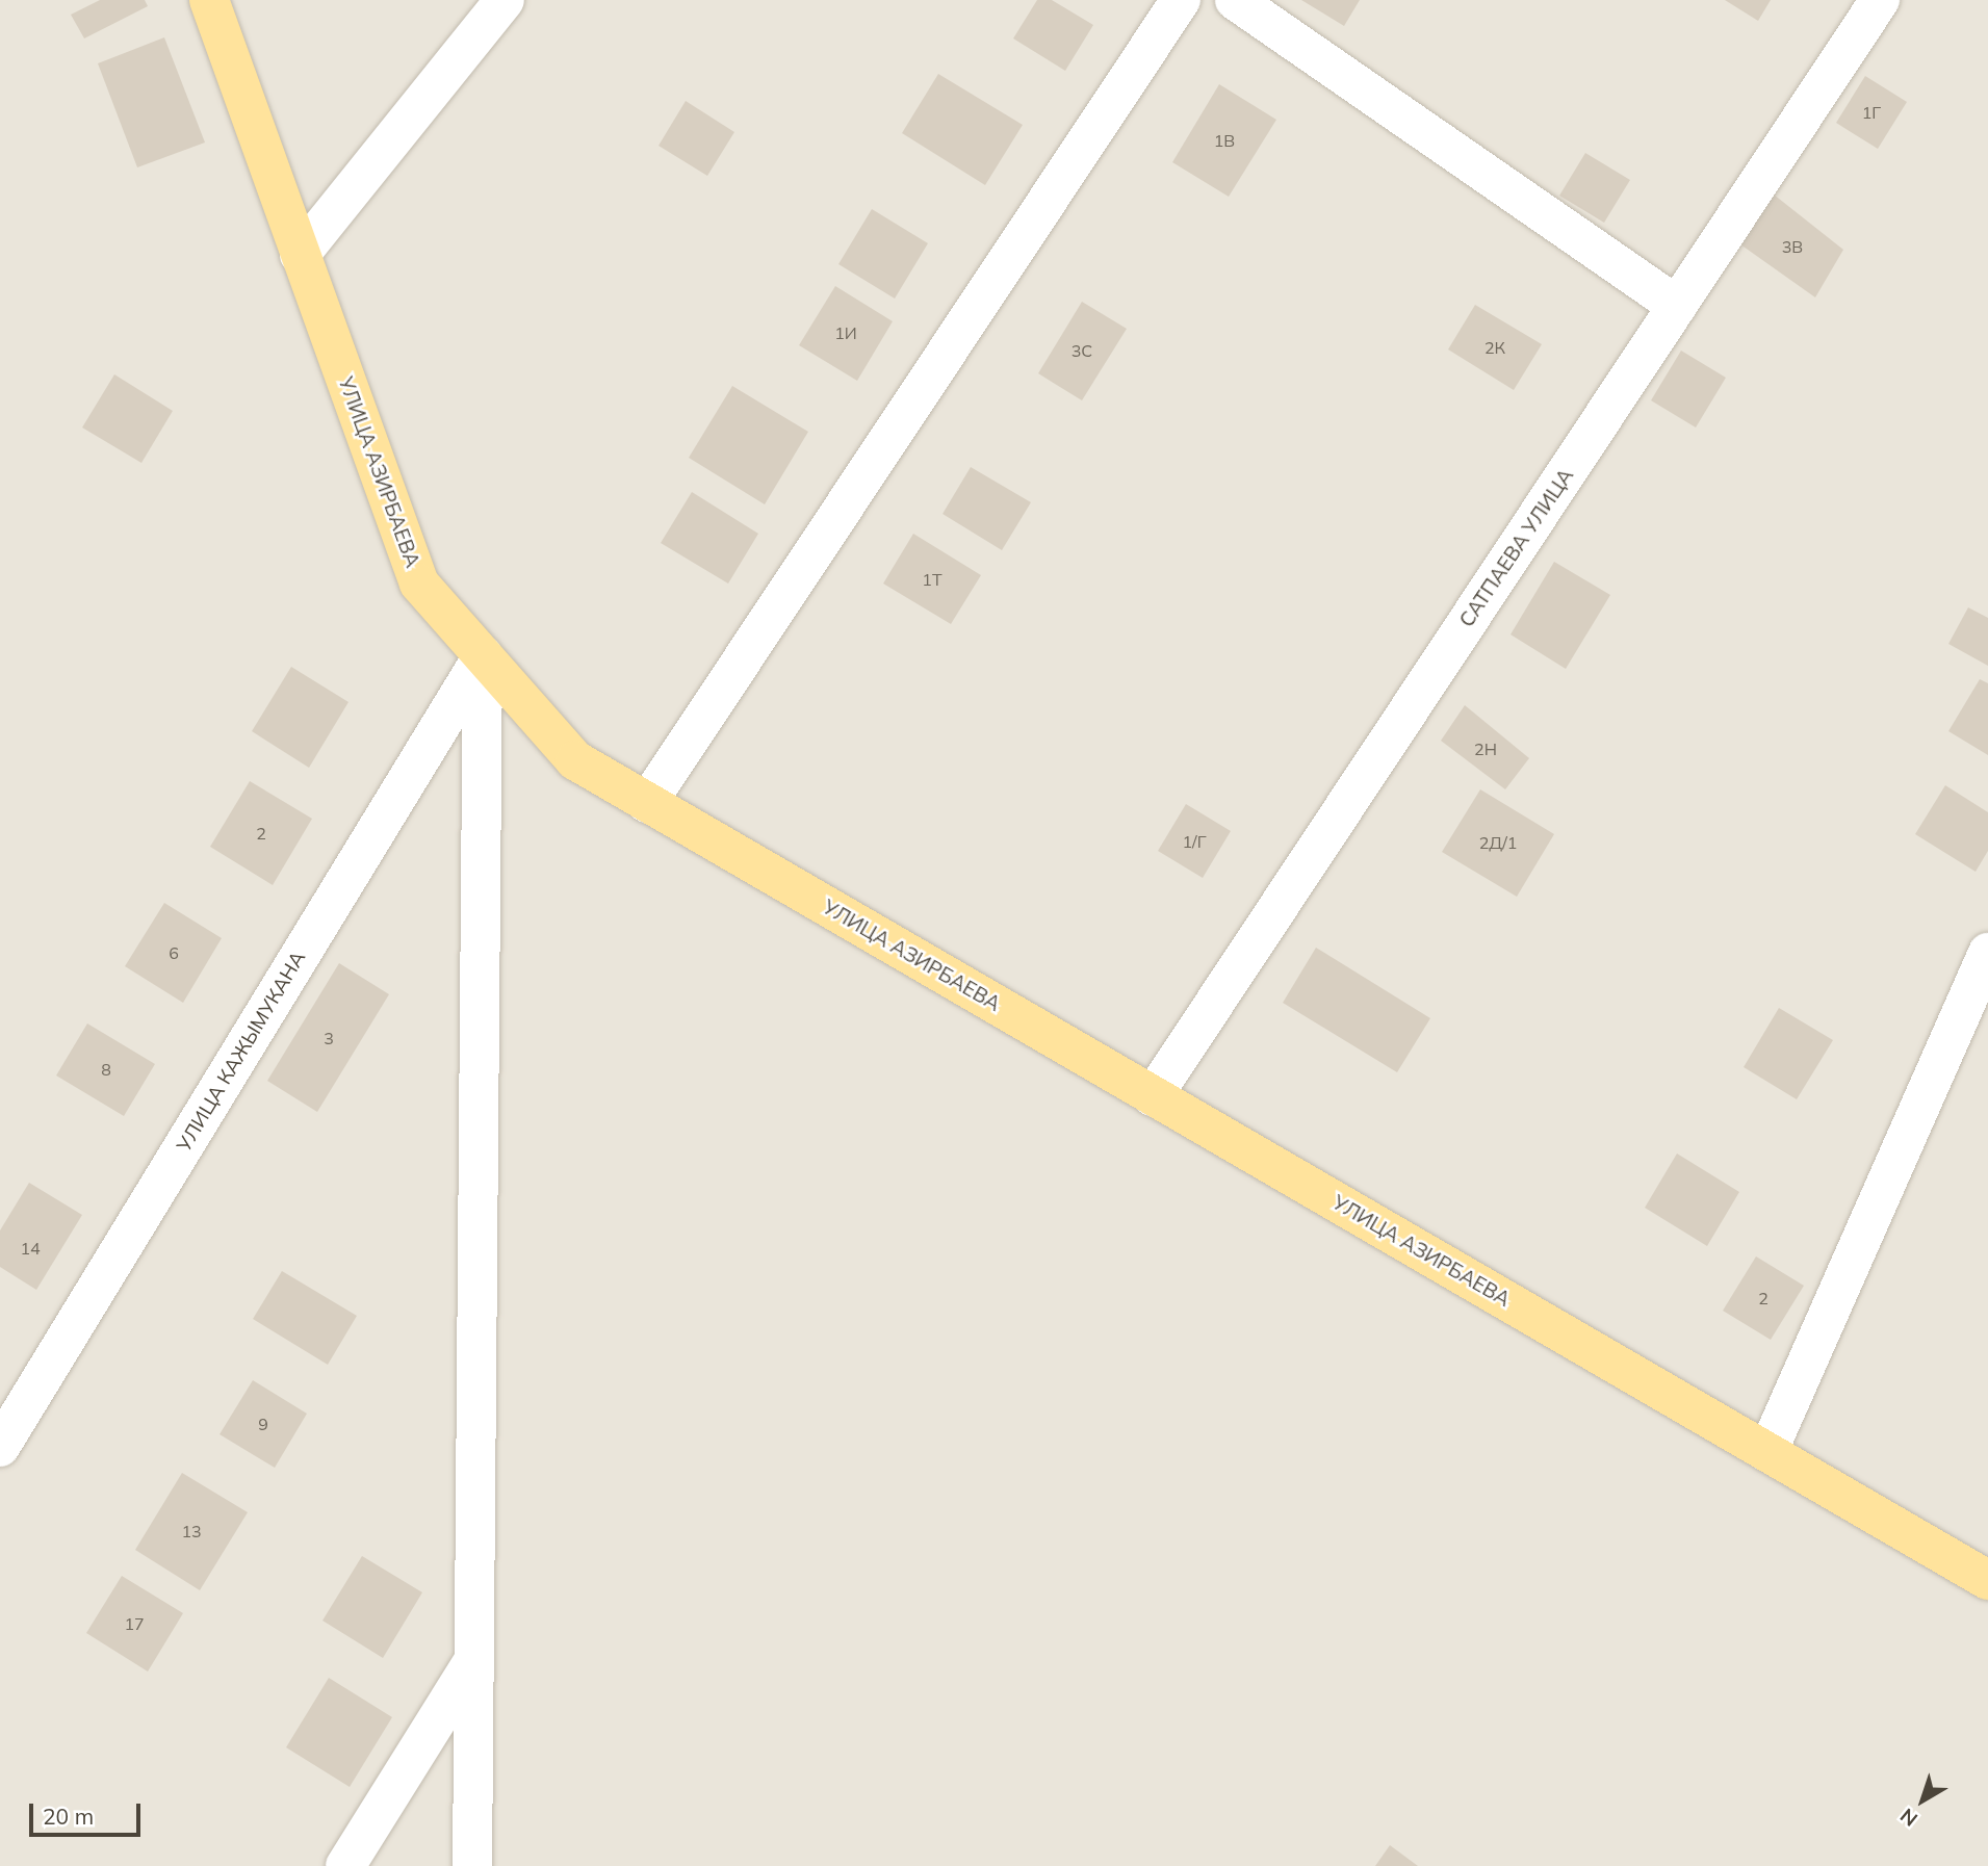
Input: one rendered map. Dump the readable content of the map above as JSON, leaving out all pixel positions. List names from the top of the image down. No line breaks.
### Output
{"streets":{"main road":["УЛИЦА АЗИРБАЕВА"],"street":["САТПАЕВА УЛИЦА","УЛИЦА КАЖЫМУКАНА"]},"crossings":[["УЛИЦА АЗИРБАЕВА","САТПАЕВА УЛИЦА"],["УЛИЦА АЗИРБАЕВА","УЛИЦА КАЖЫМУКАНА"]],"house_numbers":["1Г","1В","3В","1И","2К","3С","1Т","2Н","2","1/Г","2Д/1","6","3","8","14","2","9","13","17"],"scale_bar":"20 m","north":"bottom left"}
